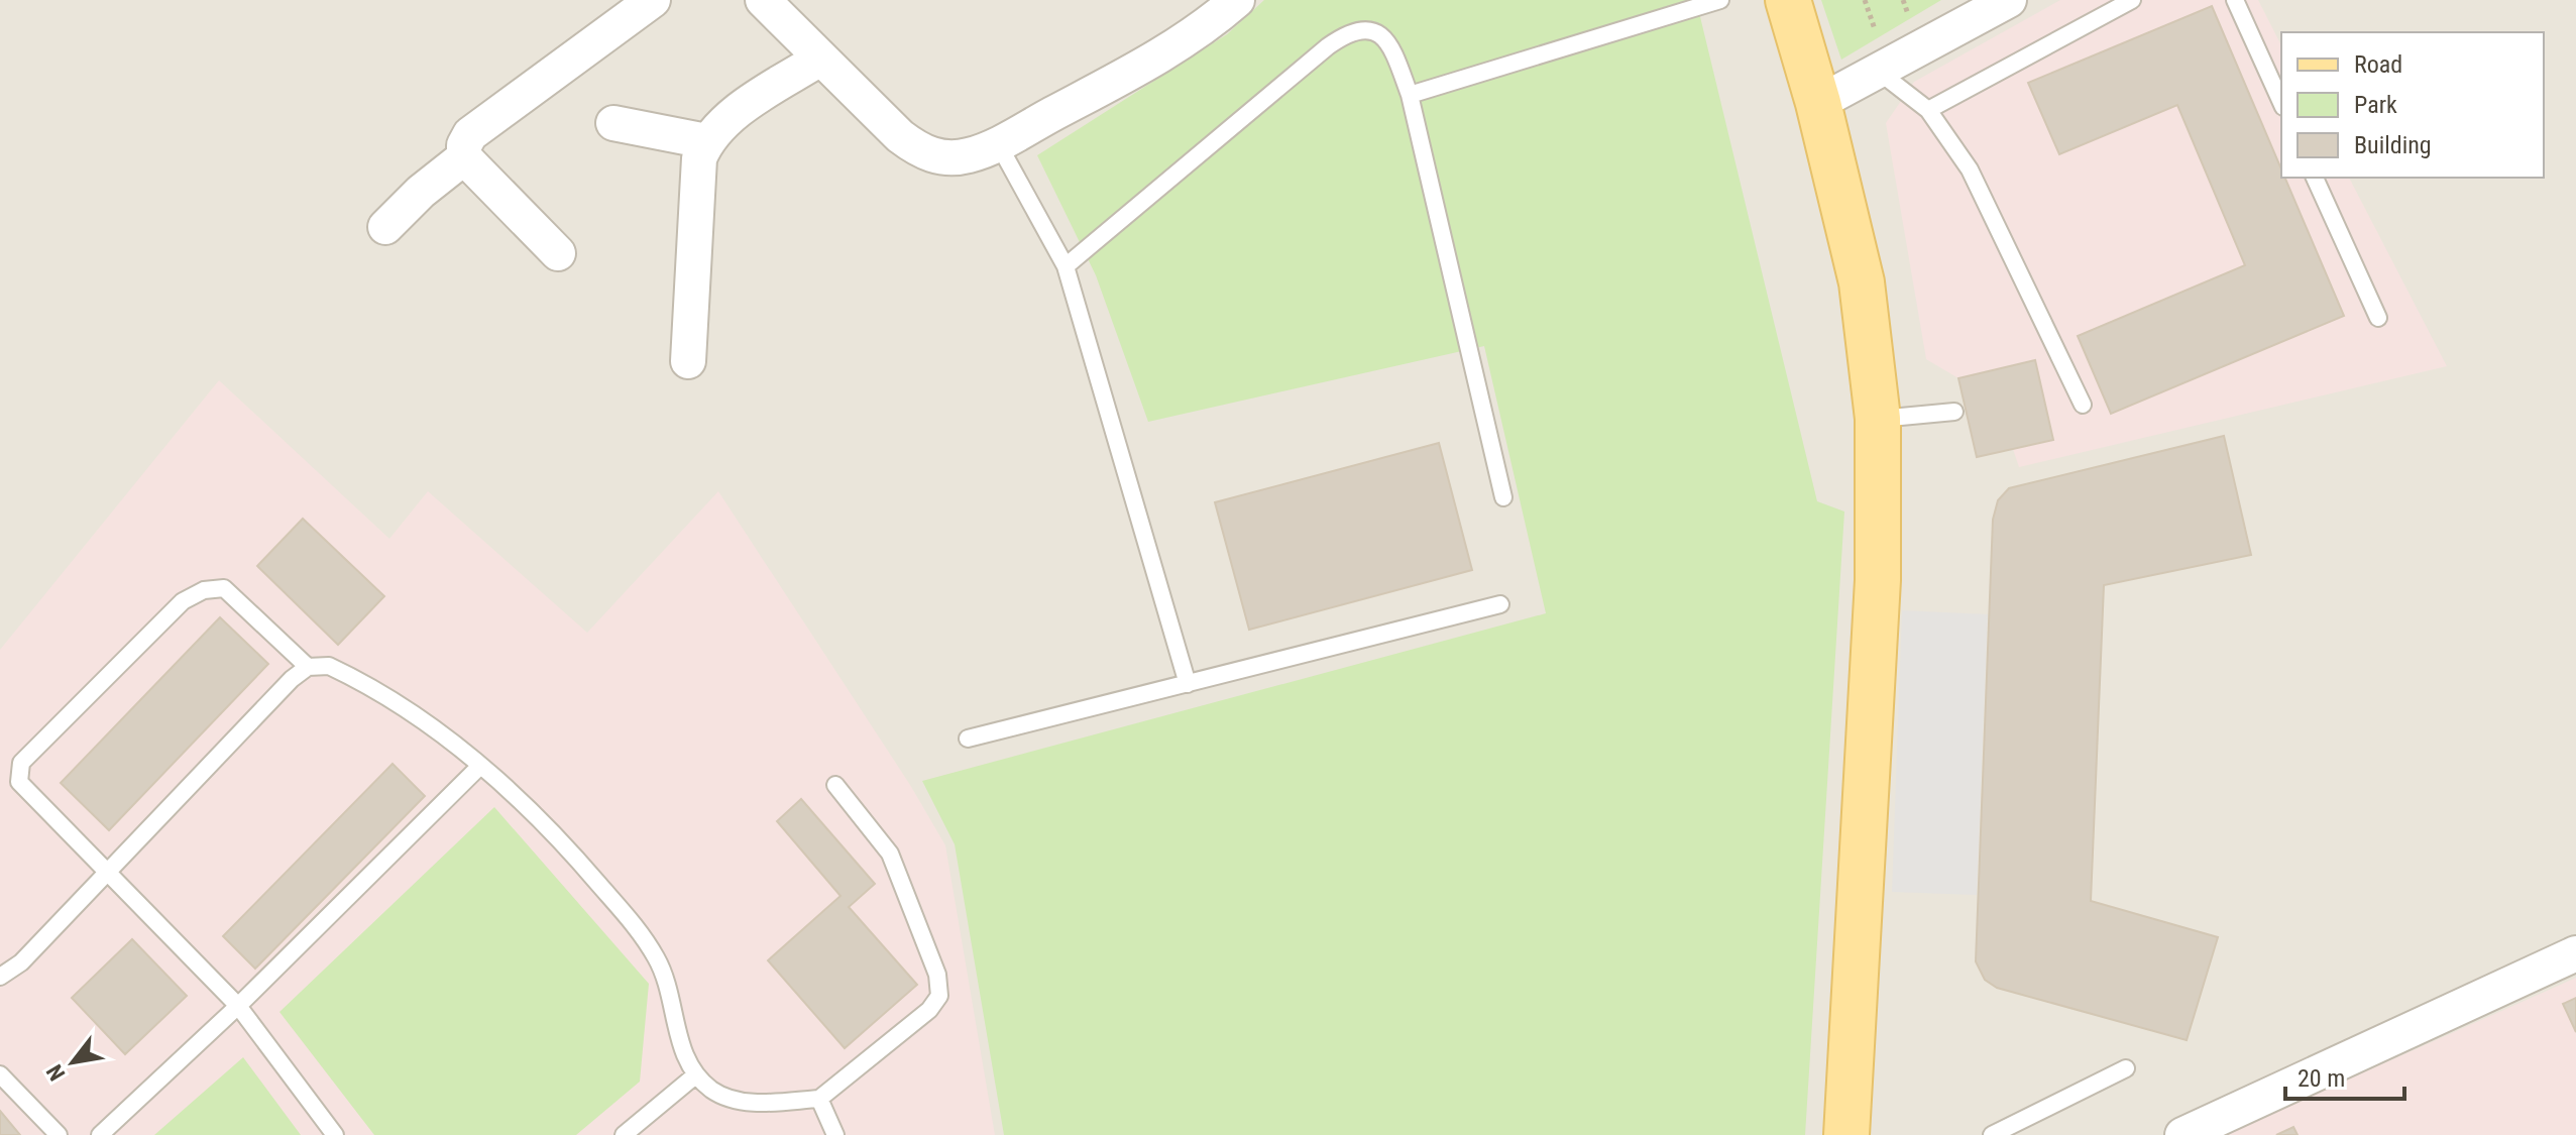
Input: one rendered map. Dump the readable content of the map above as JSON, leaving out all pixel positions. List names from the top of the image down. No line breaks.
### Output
{"legend":["Road","Park","Building"],"scale_bar":"20 m","north":"bottom left"}
